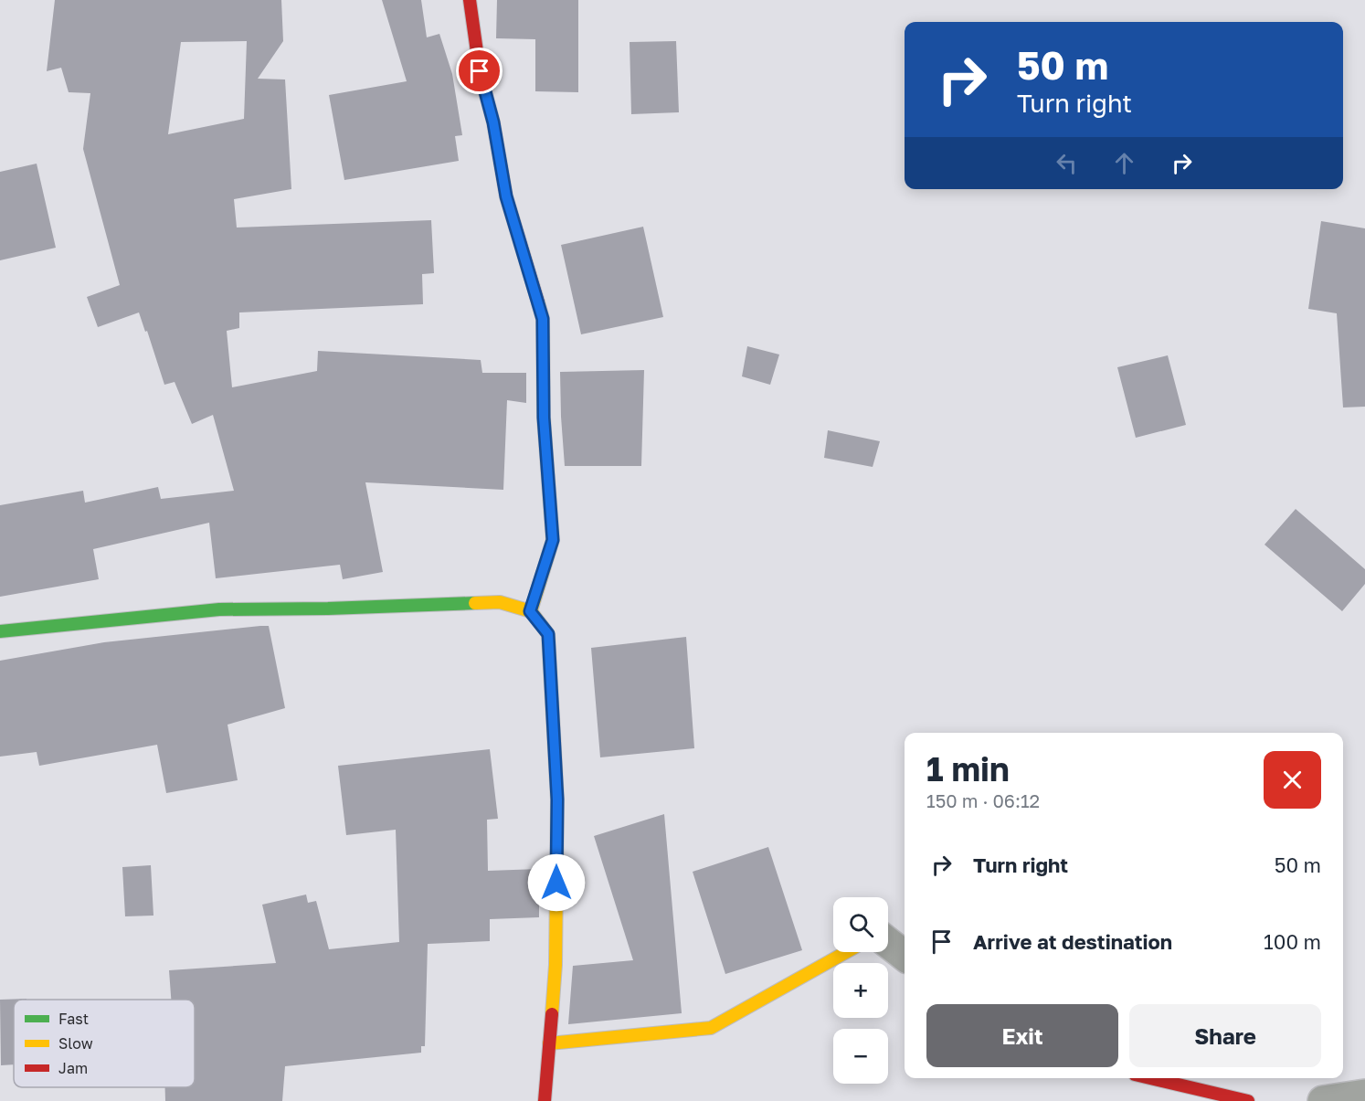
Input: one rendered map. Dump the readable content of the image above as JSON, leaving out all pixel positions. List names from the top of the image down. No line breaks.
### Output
{"legend":["Fast","Slow","Jam"],"page":{"turn":["50 m","Turn right"],"heading":["1 min","150 m · 06:12"],"list":[{"name":"Turn right","value":"50 m"},{"name":"Arrive at destination","value":"100 m"}],"map_buttons":["+","−"],"buttons":["Exit","Share"]}}
